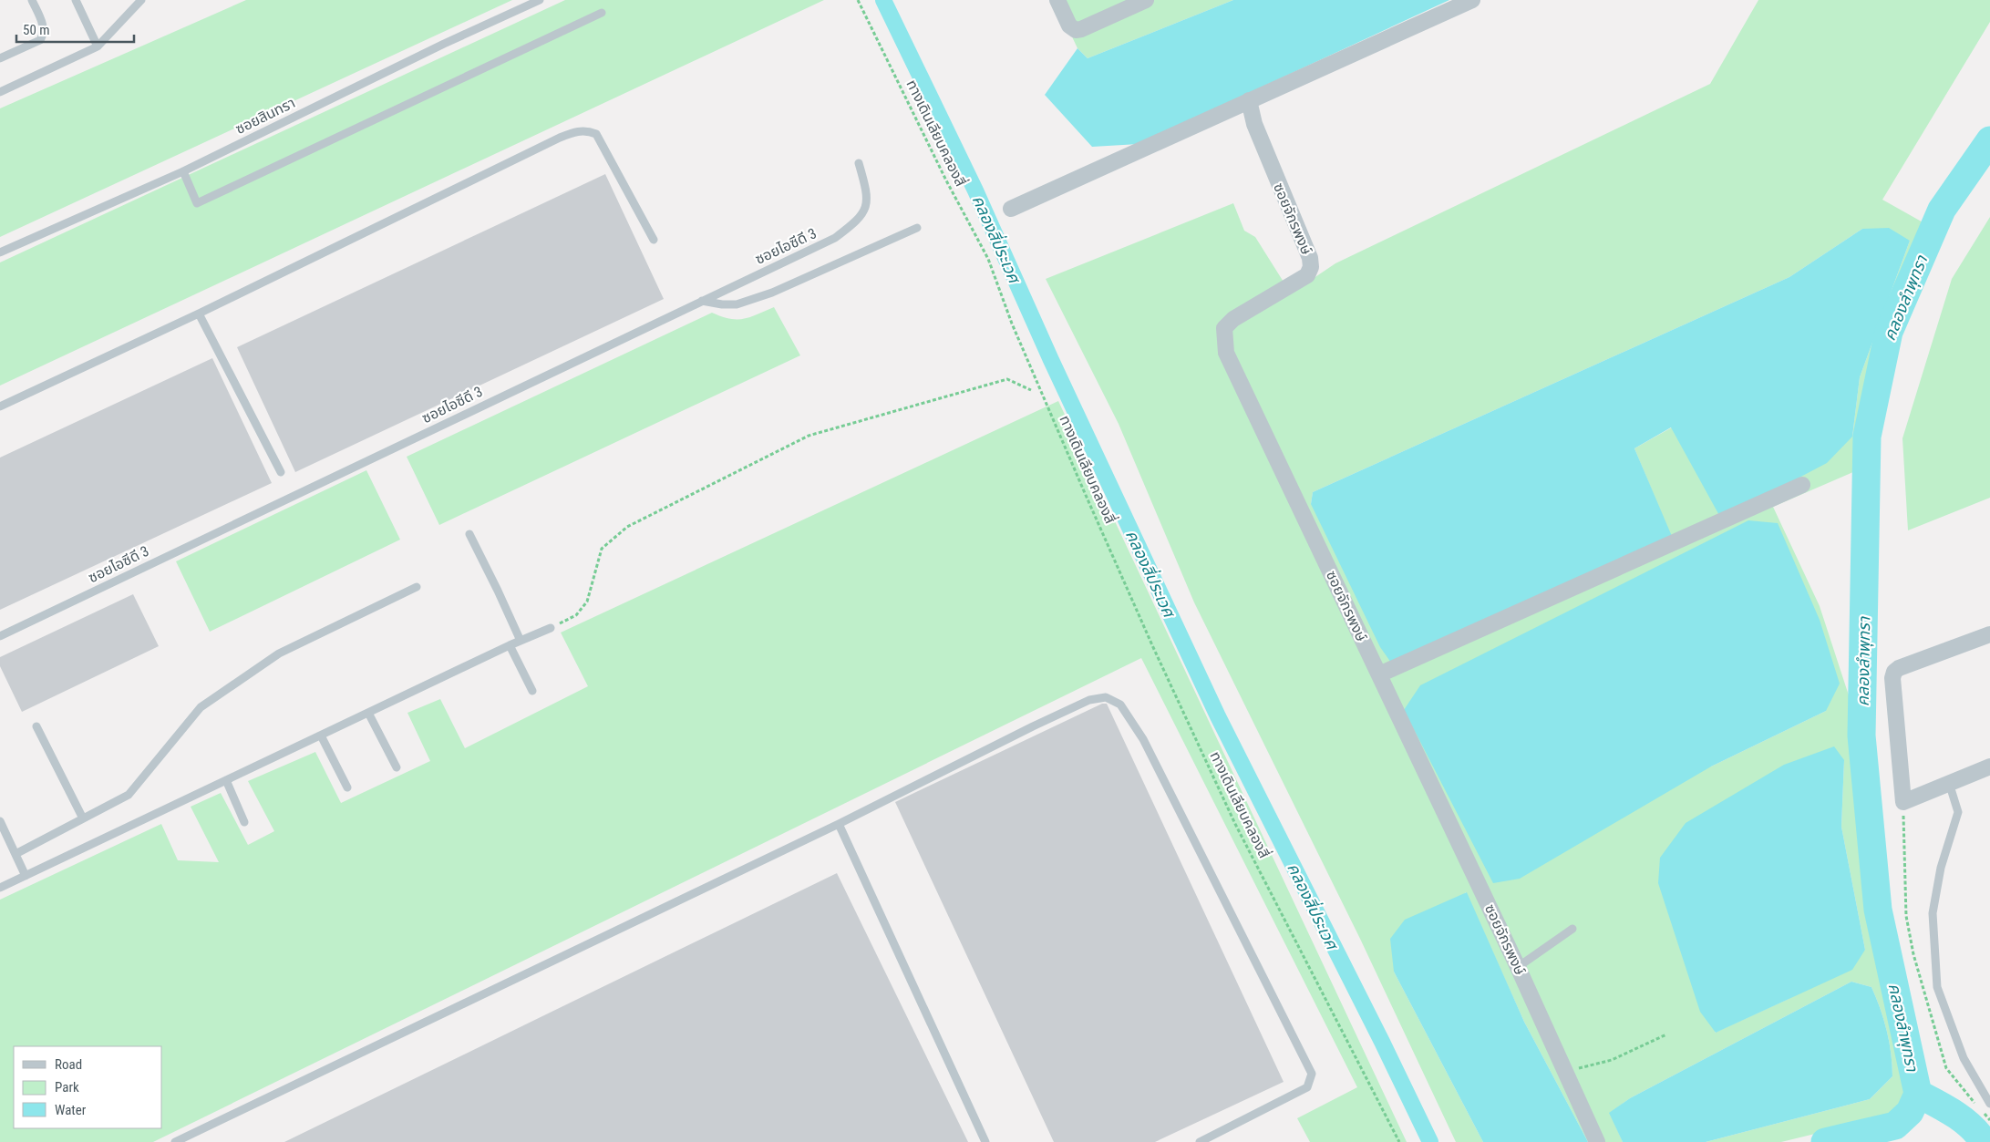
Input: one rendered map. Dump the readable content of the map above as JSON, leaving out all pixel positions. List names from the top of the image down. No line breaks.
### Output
{"streets":{"street":["ซอยจักรพงษ์"],"lane":["ซอยสินทรา","ซอยไอซีดี 3"],"path":["ทางเดินเลียบคลองสี่"]},"water":["คลองสี่ประเวศ","คลองลำพุทรา"],"legend":["Road","Park","Water"],"scale_bar":"50 m"}
